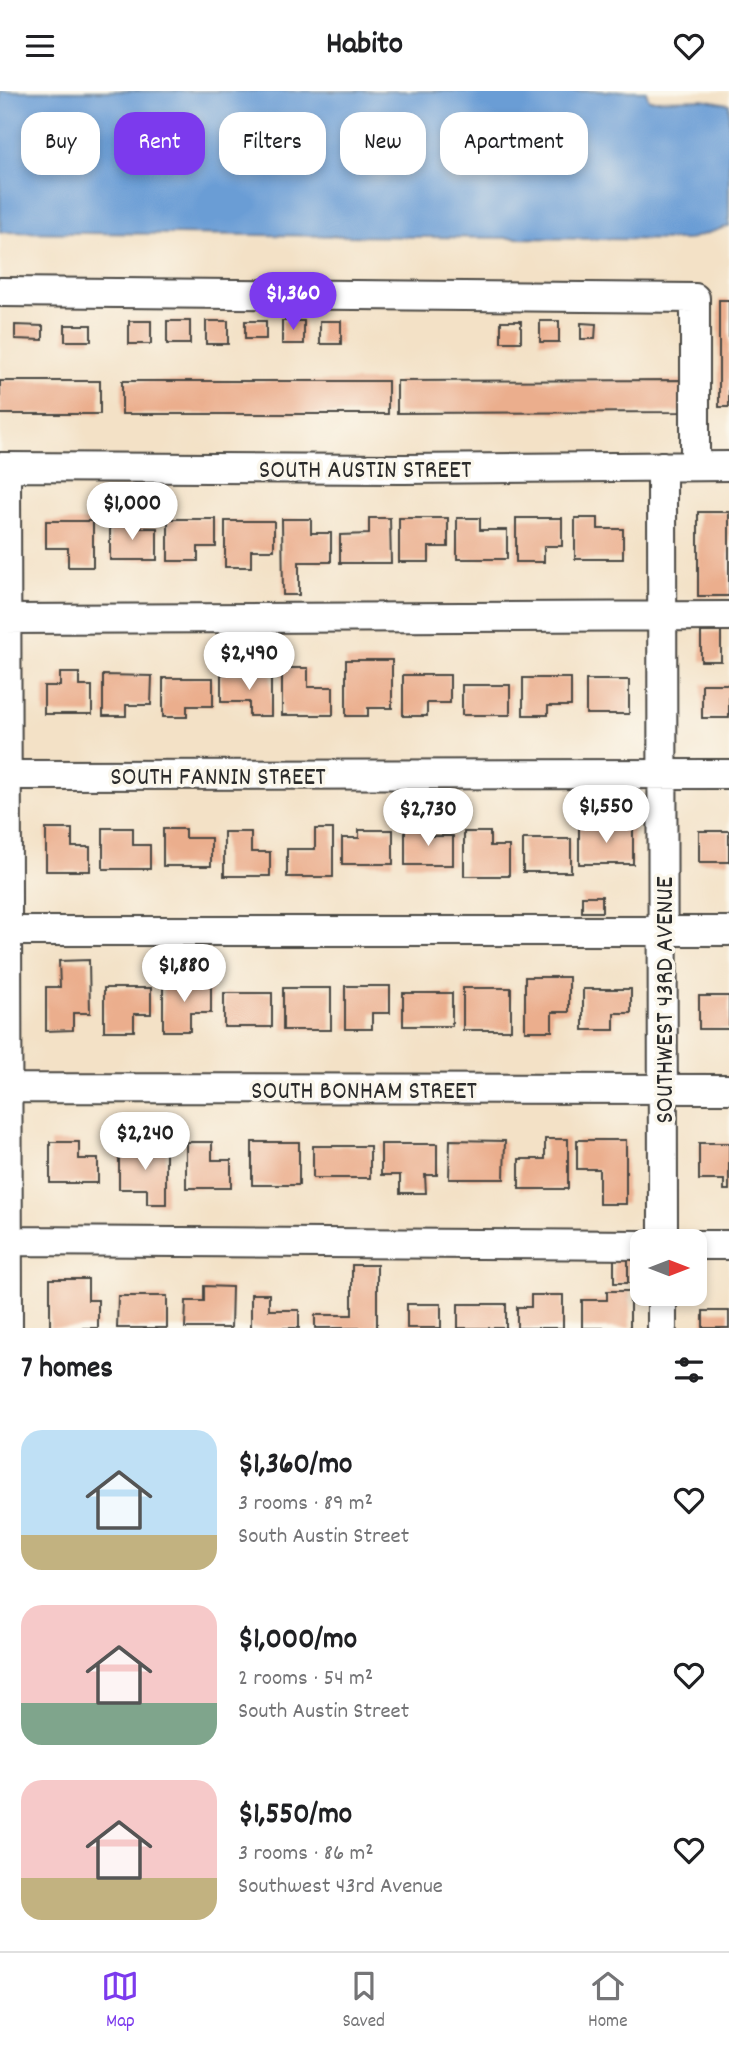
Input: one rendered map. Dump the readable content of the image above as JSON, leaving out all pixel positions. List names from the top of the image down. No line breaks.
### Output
{"streets":{"street":["SOUTH AUSTIN STREET","SOUTH FANNIN STREET","SOUTHWEST 43RD AVENUE","SOUTH BONHAM STREET"]},"crossings":[["SOUTH AUSTIN STREET","SOUTHWEST 43RD AVENUE"],["SOUTH FANNIN STREET","SOUTHWEST 43RD AVENUE"],["SOUTHWEST 43RD AVENUE","SOUTH BONHAM STREET"]],"north":"right","page":{"header":"Habito","chip":["Buy","Rent","Filters","New","Apartment"],"price":["$1,360","$1,000","$2,490","$1,550","$2,730","$1,880","$2,240"],"heading":"7 homes","list":[{"name":"$1,360/mo","note":"3 rooms · 89 m² · South Austin Street"},{"name":"$1,000/mo","note":"2 rooms · 54 m² · South Austin Street"},{"name":"$1,550/mo","note":"3 rooms · 86 m² · Southwest 43rd Avenue"}],"tabs":["Map","Saved","Home"]}}
